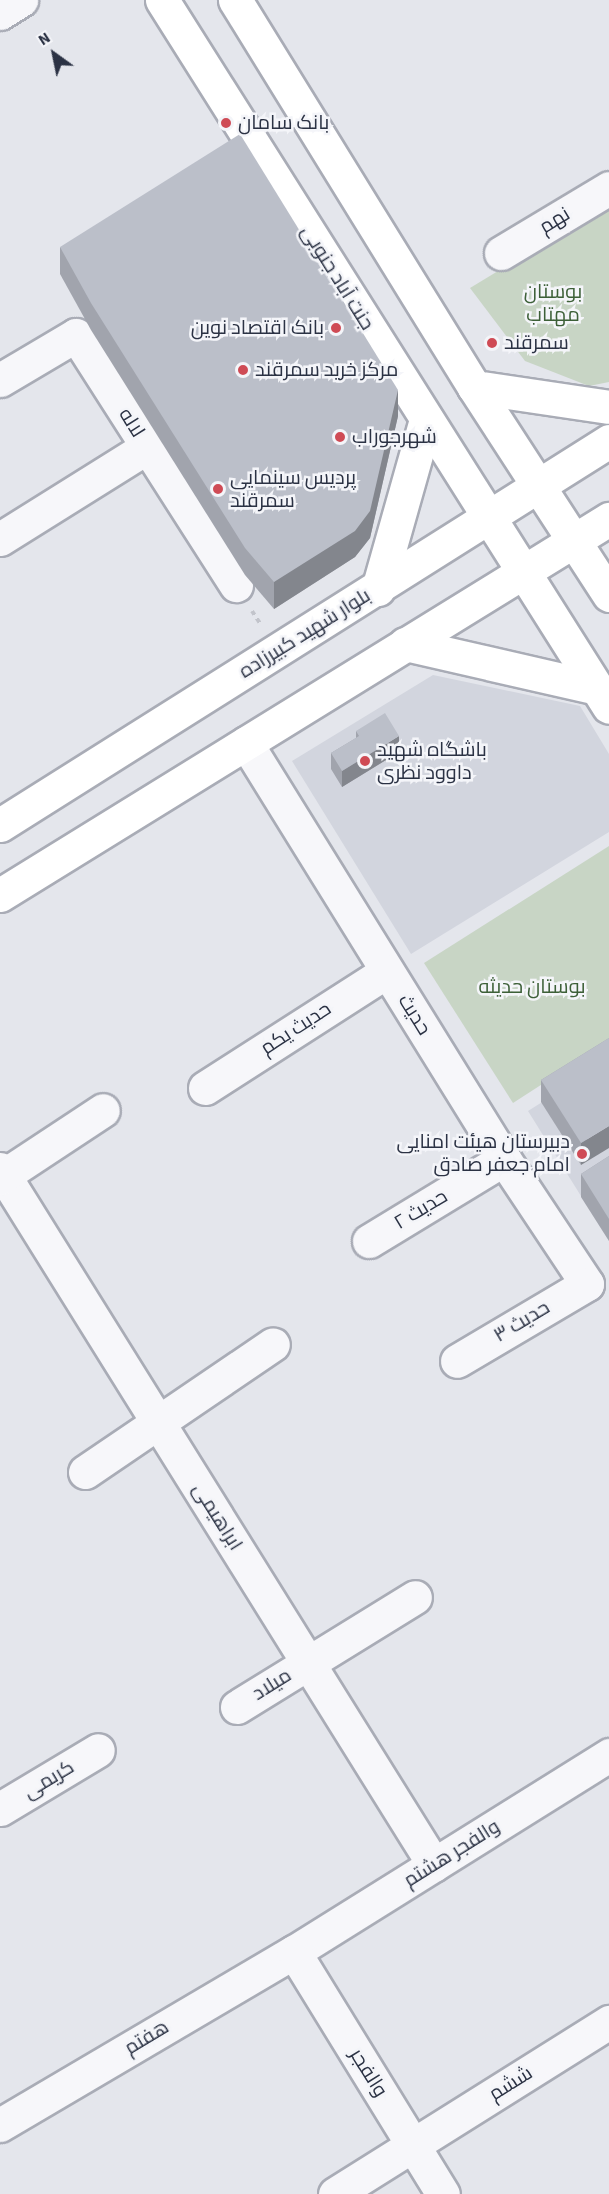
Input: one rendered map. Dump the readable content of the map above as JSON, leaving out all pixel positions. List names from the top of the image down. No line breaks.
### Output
{"streets":{"main road":["جنت آباد جنوبی","بلوار شهید کبیرزاده"],"street":["نهم","لاله","حدیث","حدیث یکم","حدیث ۲","حدیث ۳","ابراهیمی","میلاد","کریمی","والفجر هشتم","هفتم","والفجر","ششم"]},"crossings":[["جنت آباد جنوبی","بلوار شهید کبیرزاده"],["حدیث","حدیث یکم"],["حدیث","حدیث ۲"],["حدیث","حدیث ۳"],["ابراهیمی","میلاد"],["ابراهیمی","والفجر هشتم"],["والفجر هشتم","هفتم"],["والفجر هشتم","والفجر"],["هفتم","والفجر"],["والفجر","ششم"]],"parks":["بوستان مهتاب","بوستان حدیثه"],"places":["بانک سامان","بانک اقتصاد نوین","سمرقند","مرکز خرید سمرقند","شهرجوراب","پردیس سینمایی سمرقند","باشگاه شهید داوود نظری","دبیرستان هیئت امنایی امام جعفر صادق"],"north":"top left"}
